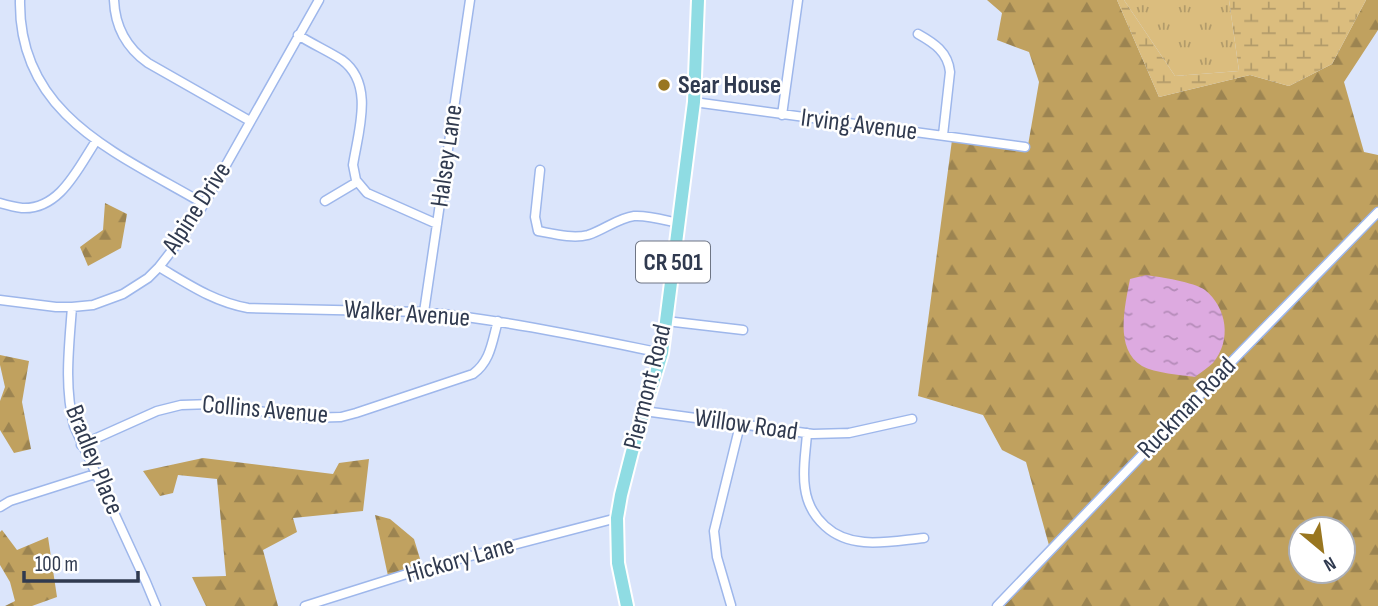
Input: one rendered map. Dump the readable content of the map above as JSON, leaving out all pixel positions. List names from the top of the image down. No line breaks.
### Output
{"streets":{"main road":["CR 501","Piermont Road"],"street":["Irving Avenue","Halsey Lane","Alpine Drive","Walker Avenue","Ruckman Road","Collins Avenue","Willow Road","Bradley Place","Hickory Lane"]},"crossings":[["Irving Avenue","Piermont Road"],["Halsey Lane","Walker Avenue"],["Alpine Drive","Walker Avenue"],["Alpine Drive","Bradley Place"],["Walker Avenue","Piermont Road"],["Walker Avenue","Collins Avenue"],["Piermont Road","Willow Road"],["Piermont Road","Hickory Lane"],["Collins Avenue","Bradley Place"]],"places":["Sear House"],"scale_bar":"100 m","north":"bottom right"}
